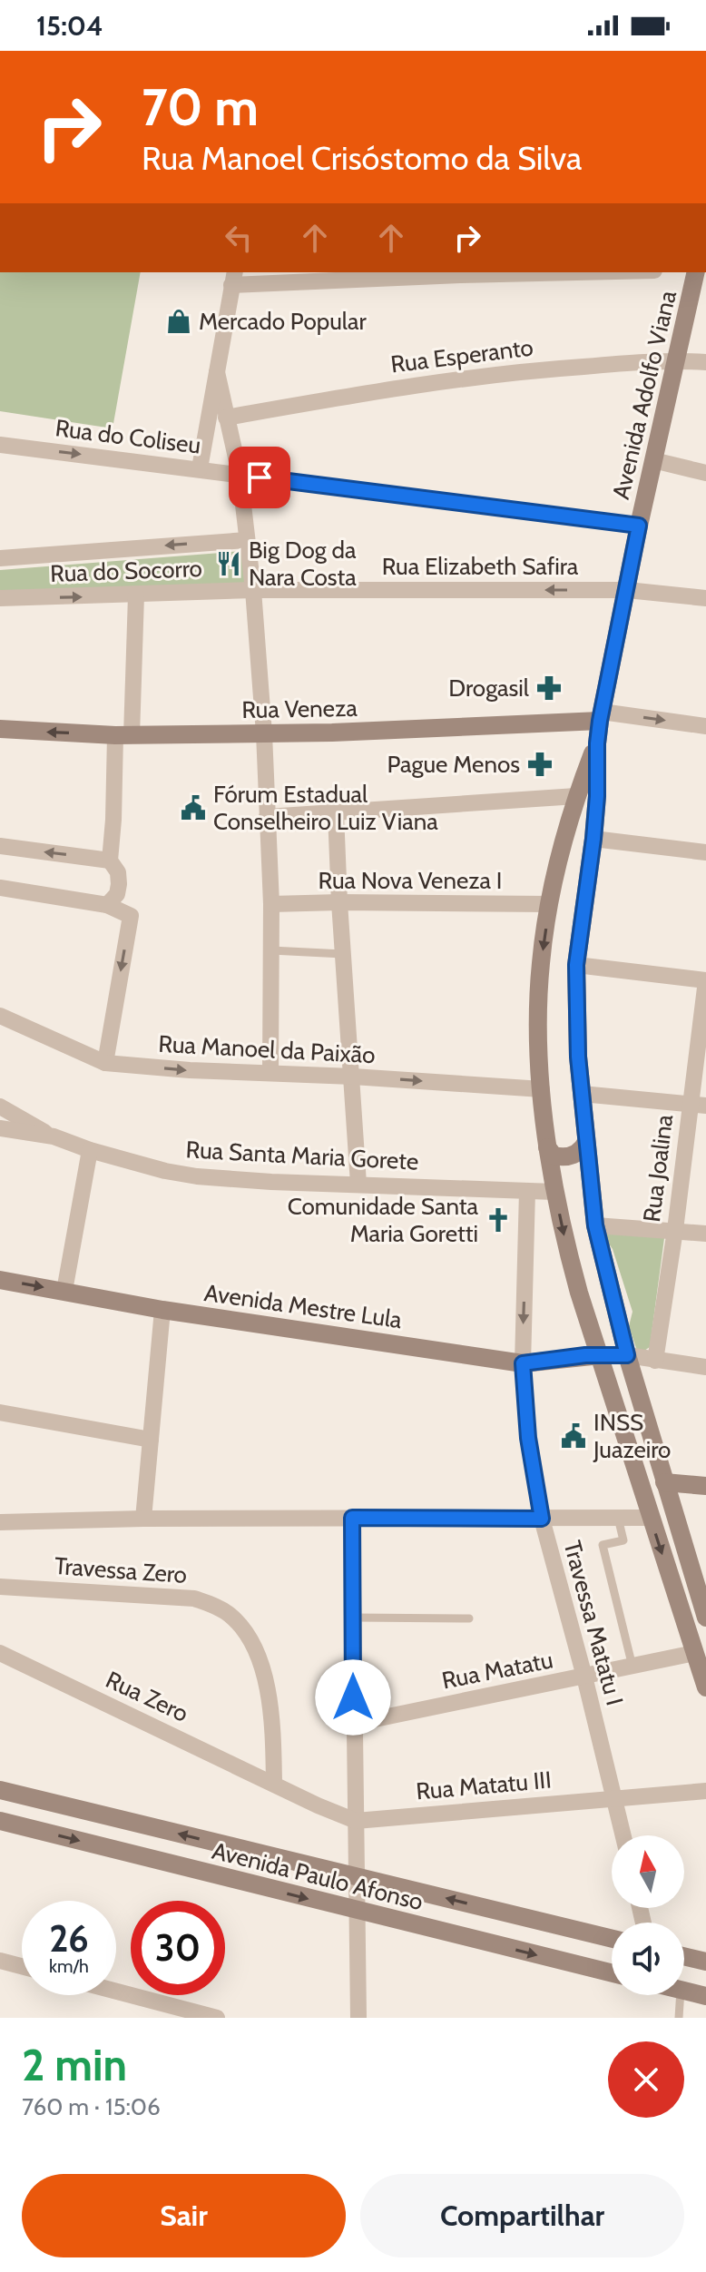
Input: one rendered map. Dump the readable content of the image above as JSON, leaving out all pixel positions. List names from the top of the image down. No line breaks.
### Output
{"streets":{"street":["Rua Esperanto","Avenida Adolfo Viana","Rua do Coliseu","Rua Elizabeth Safira","Rua do Socorro","Rua Veneza","Rua Nova Veneza I","Rua Manoel da Paixão","Rua Santa Maria Gorete","Rua Joalina","Avenida Mestre Lula","Travessa Zero","Travessa Matatu I","Rua Matatu","Rua Zero","Rua Matatu III","Avenida Paulo Afonso"]},"crossings":[["Rua Esperanto","Avenida Adolfo Viana"],["Avenida Adolfo Viana","Rua do Coliseu"],["Avenida Adolfo Viana","Rua Elizabeth Safira"],["Avenida Adolfo Viana","Rua Veneza"],["Avenida Adolfo Viana","Rua Nova Veneza I"],["Avenida Adolfo Viana","Rua Manoel da Paixão"],["Avenida Adolfo Viana","Rua Santa Maria Gorete"],["Avenida Adolfo Viana","Avenida Mestre Lula"],["Avenida Adolfo Viana","Rua Matatu"],["Rua Elizabeth Safira","Rua do Socorro"],["Rua Santa Maria Gorete","Travessa Matatu I"],["Avenida Mestre Lula","Travessa Matatu I"],["Travessa Zero","Rua Zero"],["Travessa Zero","Rua Matatu III"],["Travessa Matatu I","Rua Matatu"],["Travessa Matatu I","Rua Matatu III"],["Rua Zero","Rua Matatu III"]],"one_way":["Rua Elizabeth Safira","Rua Manoel da Paixão"],"places":{"shop":["Mercado Popular"],"restaurant":["Big Dog da Nara Costa"],"pharmacy":["Drogasil","Pague Menos"],"public building":["Fórum Estadual Conselheiro Luiz Viana","INSS Juazeiro"],"church":["Comunidade Santa Maria Goretti"]},"north":"top","page":{"status":"15:04","turn":["70 m","Rua Manoel Crisóstomo da Silva"],"speed":"26 km/h","limit":"30","heading":["2 min","760 m · 15:06"],"buttons":["Sair","Compartilhar"]}}
